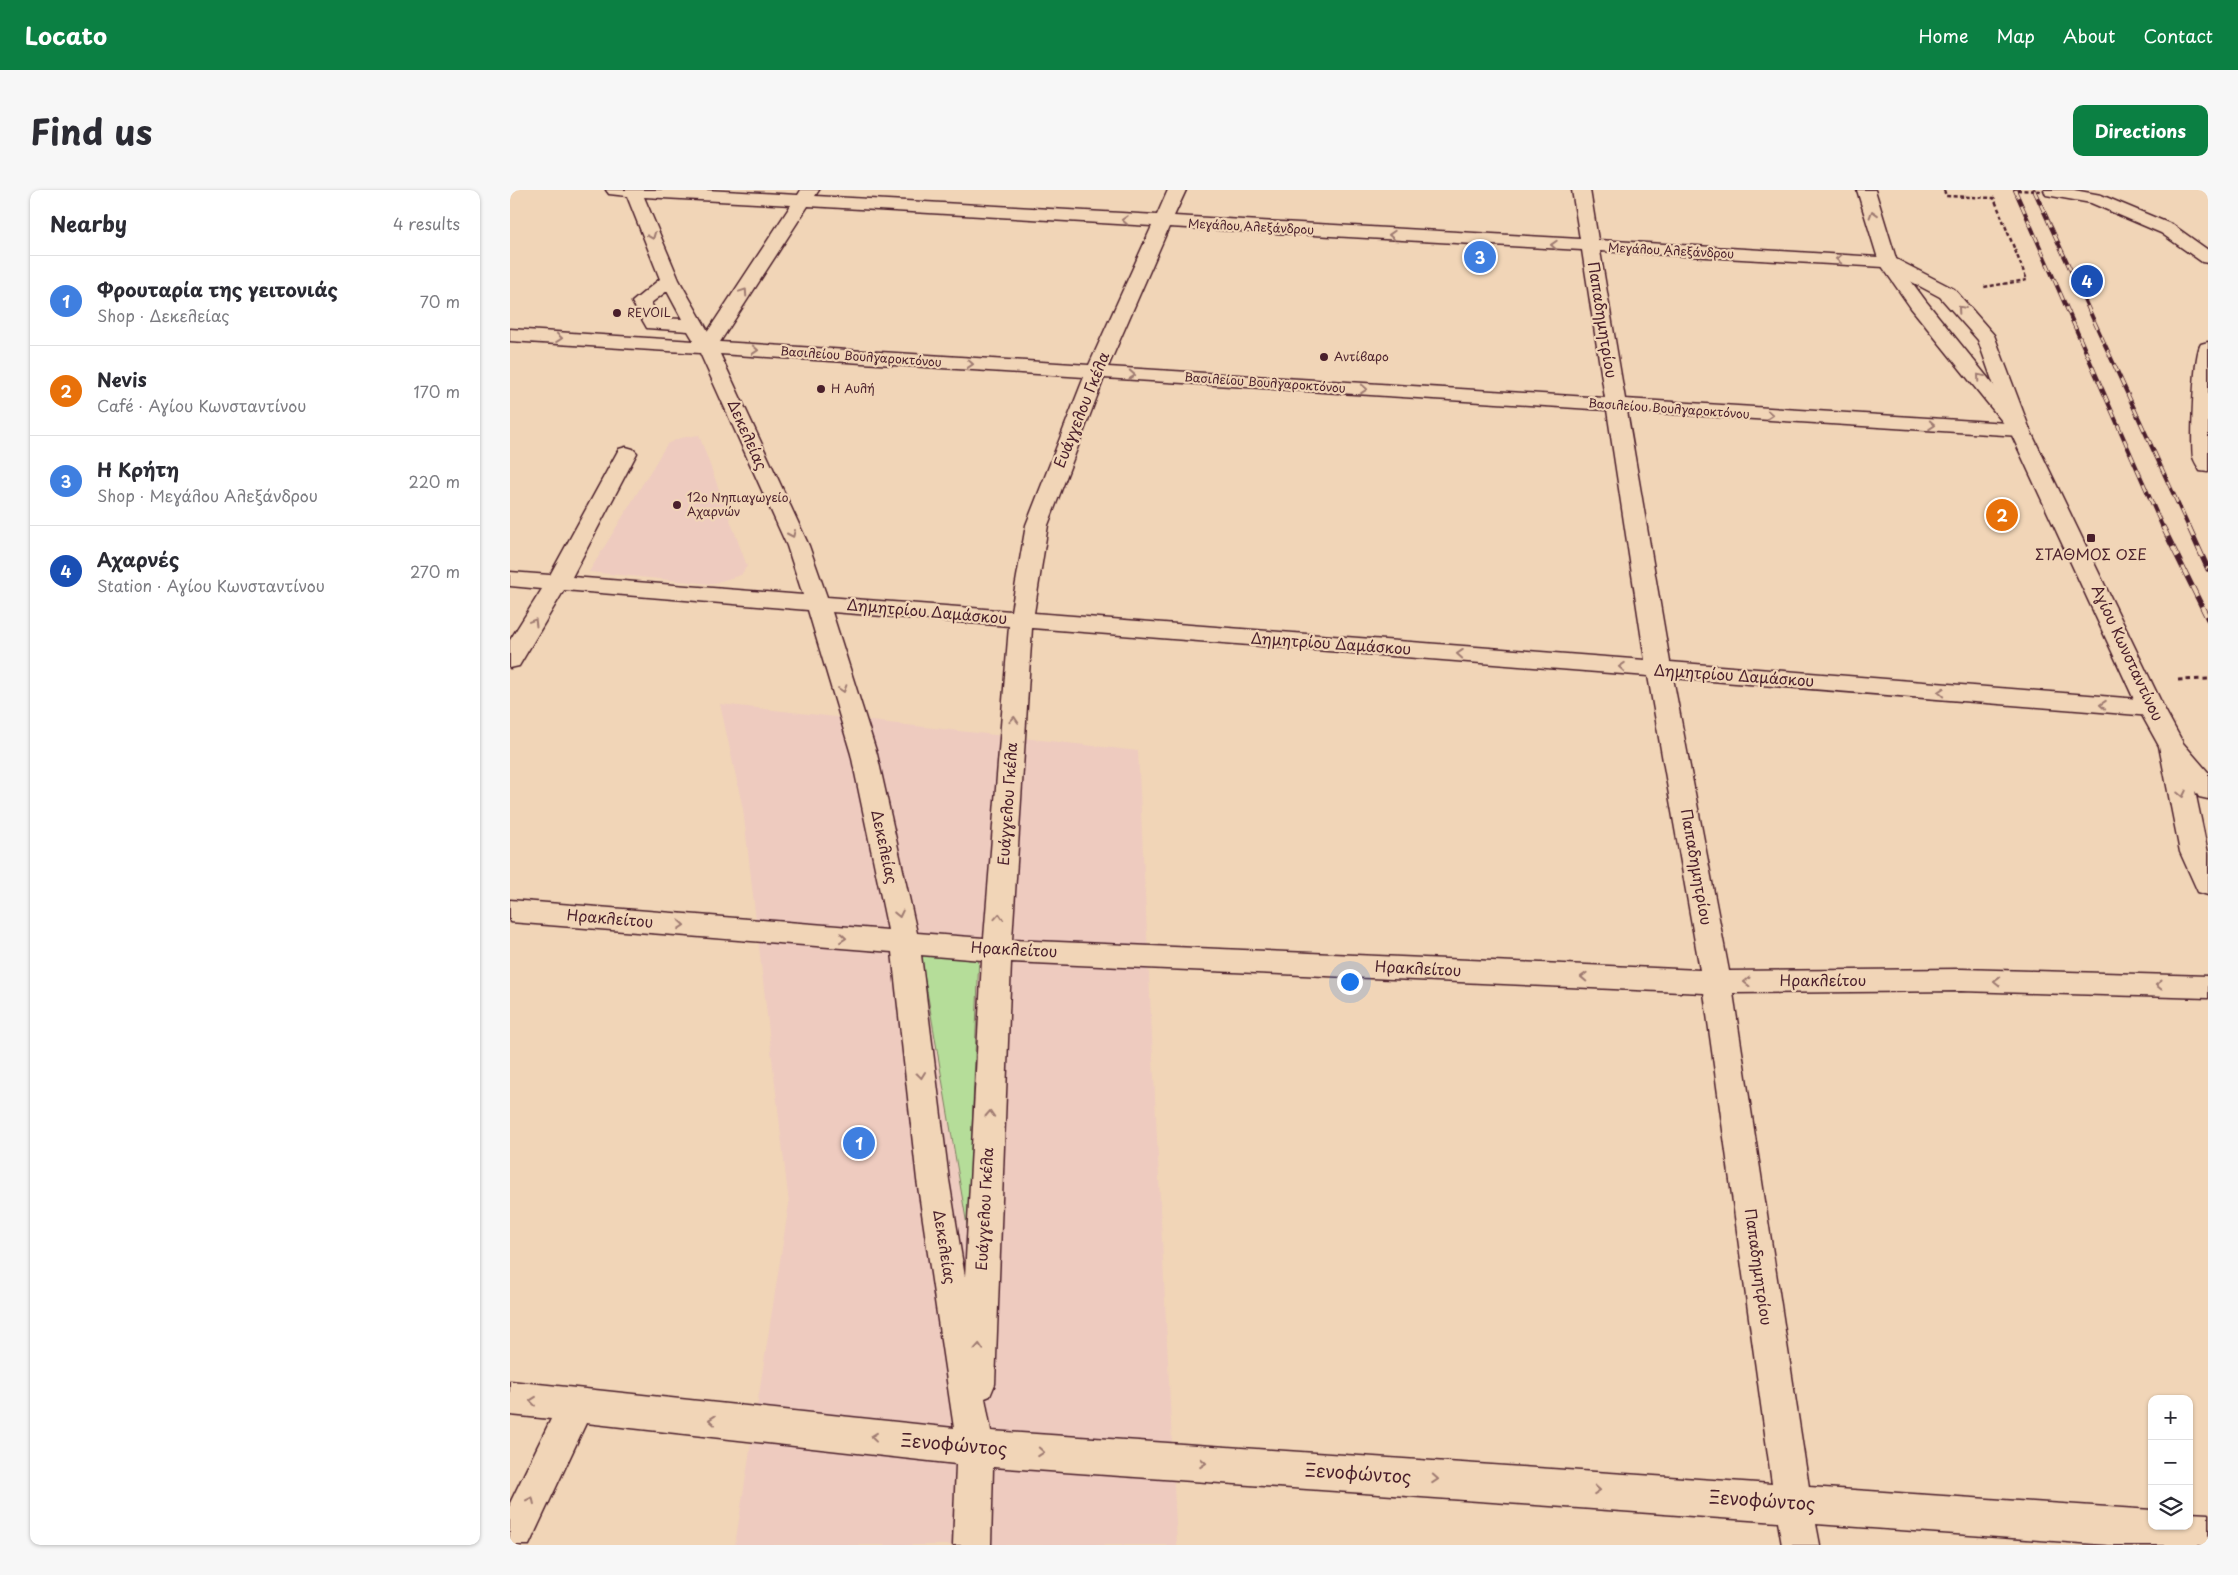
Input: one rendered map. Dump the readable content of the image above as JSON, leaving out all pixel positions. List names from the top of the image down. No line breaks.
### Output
{"streets":{"street":["Μεγάλου Αλεξάνδρου","Παπαδημητρίου","Βασιλείου Βουλγαροκτόνου","Ευάγγελου Γκέλα","Δεκελείας","Δημητρίου Δαμάσκου","Αγίου Κωνσταντίνου","Ηρακλείτου","Ξενοφώντος"]},"crossings":[["Μεγάλου Αλεξάνδρου","Παπαδημητρίου"],["Μεγάλου Αλεξάνδρου","Ευάγγελου Γκέλα"],["Μεγάλου Αλεξάνδρου","Δεκελείας"],["Μεγάλου Αλεξάνδρου","Αγίου Κωνσταντίνου"],["Παπαδημητρίου","Βασιλείου Βουλγαροκτόνου"],["Παπαδημητρίου","Δημητρίου Δαμάσκου"],["Παπαδημητρίου","Ηρακλείτου"],["Παπαδημητρίου","Ξενοφώντος"],["Βασιλείου Βουλγαροκτόνου","Ευάγγελου Γκέλα"],["Βασιλείου Βουλγαροκτόνου","Δεκελείας"],["Βασιλείου Βουλγαροκτόνου","Αγίου Κωνσταντίνου"],["Ευάγγελου Γκέλα","Δεκελείας"],["Ευάγγελου Γκέλα","Δημητρίου Δαμάσκου"],["Ευάγγελου Γκέλα","Ηρακλείτου"],["Ευάγγελου Γκέλα","Ξενοφώντος"],["Δεκελείας","Δημητρίου Δαμάσκου"],["Δεκελείας","Ηρακλείτου"],["Δεκελείας","Ξενοφώντος"],["Δημητρίου Δαμάσκου","Αγίου Κωνσταντίνου"]],"one_way":["Μεγάλου Αλεξάνδρου","Βασιλείου Βουλγαροκτόνου","Ευάγγελου Γκέλα","Δεκελείας","Δημητρίου Δαμάσκου"],"places":{"other":["REVOIL","Αντίβαρο","Η Αυλή","12ο Νηπιαγωγείο Αχαρνών"],"transit":["ΣΤΑΘΜΟΣ ΟΣΕ"]},"page":{"header":"Locato","nav":["Home","Map","About","Contact"],"title":"Find us","buttons":"Directions","heading":["Nearby","4 results"],"pins":["3","4","2","1"],"list":[{"mark":"1","name":"Φρουταρία της γειτονιάς","note":"Shop · Δεκελείας","value":"70 m"},{"mark":"2","name":"Nevis","note":"Café · Αγίου Κωνσταντίνου","value":"170 m"},{"mark":"3","name":"Η Κρήτη","note":"Shop · Μεγάλου Αλεξάνδρου","value":"220 m"},{"mark":"4","name":"Αχαρνές","note":"Station · Αγίου Κωνσταντίνου","value":"270 m"}],"map_buttons":["+","−"]}}
